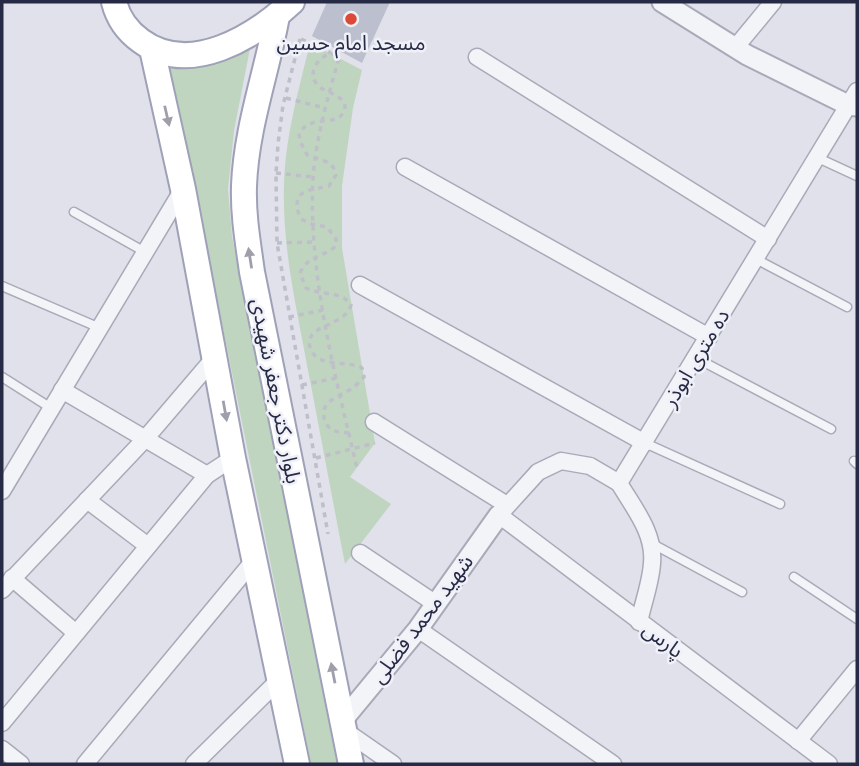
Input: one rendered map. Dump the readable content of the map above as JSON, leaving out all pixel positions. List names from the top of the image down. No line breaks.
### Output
{"streets":{"main road":["بلوار دکتر جعفر شهیدی"],"street":["ده متری ابوذر","شهید محمد فضلی","پارس"]},"crossings":[["بلوار دکتر جعفر شهیدی","شهید محمد فضلی"],["شهید محمد فضلی","پارس"]],"places":["مسجد امام حسین"]}
